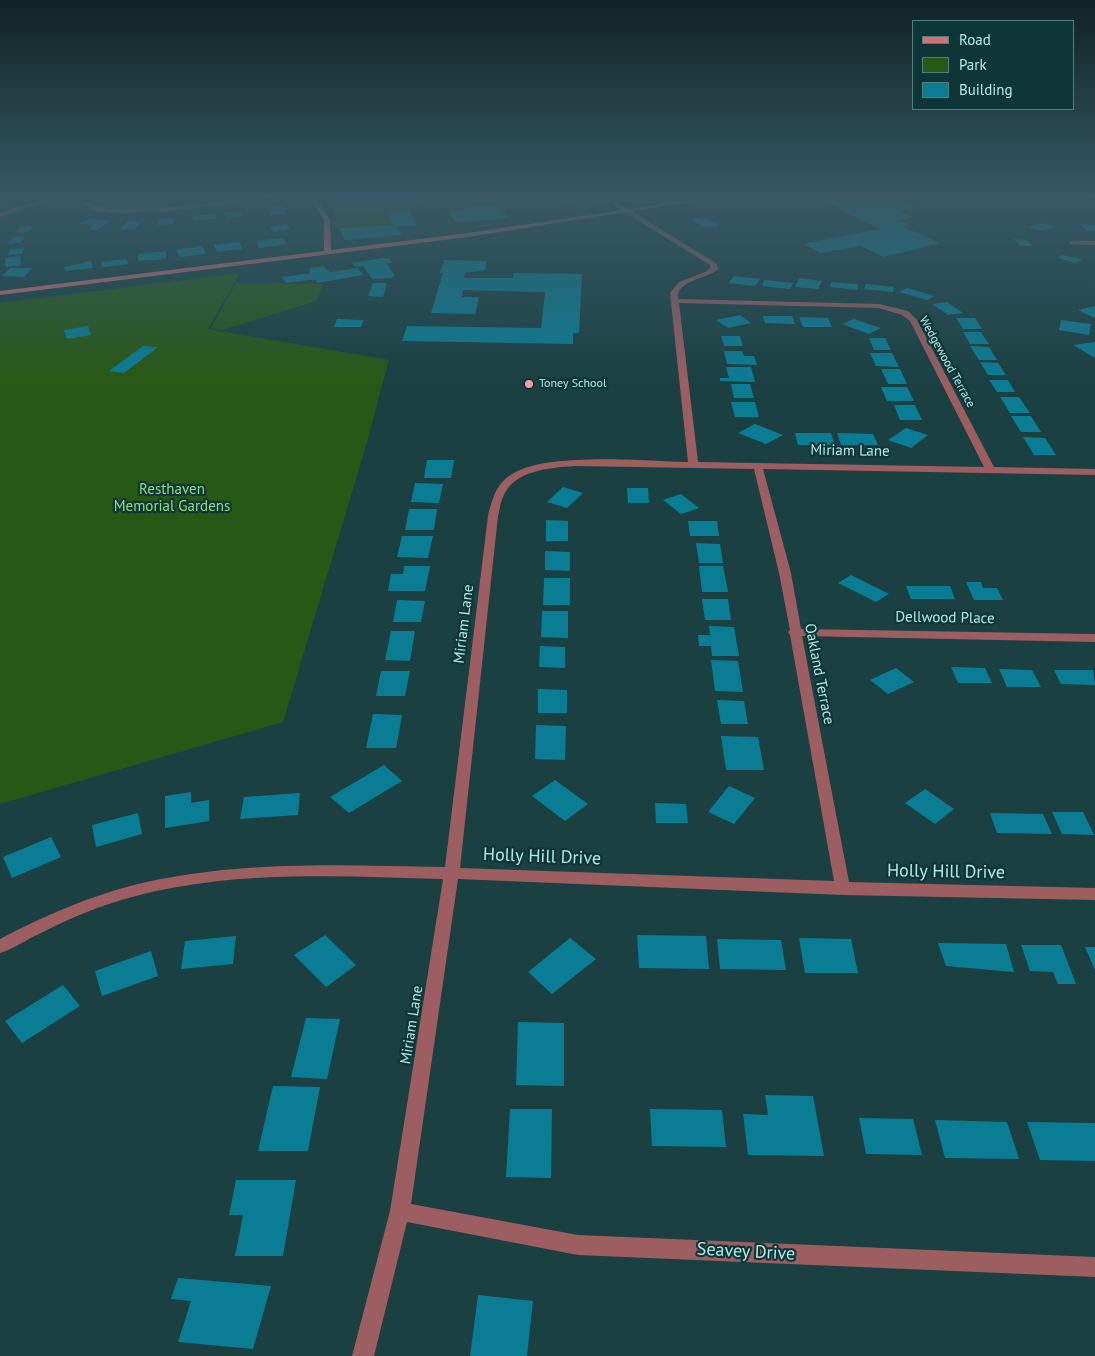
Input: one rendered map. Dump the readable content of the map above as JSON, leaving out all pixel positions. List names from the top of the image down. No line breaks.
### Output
{"streets":{"street":["Wedgewood Terrace","Miriam Lane","Dellwood Place","Oakland Terrace","Holly Hill Drive","Seavey Drive"]},"crossings":[["Wedgewood Terrace","Miriam Lane"],["Miriam Lane","Oakland Terrace"],["Miriam Lane","Holly Hill Drive"],["Miriam Lane","Seavey Drive"],["Dellwood Place","Oakland Terrace"],["Oakland Terrace","Holly Hill Drive"]],"parks":["Resthaven Memorial Gardens"],"places":["Toney School"],"legend":["Road","Park","Building"]}
